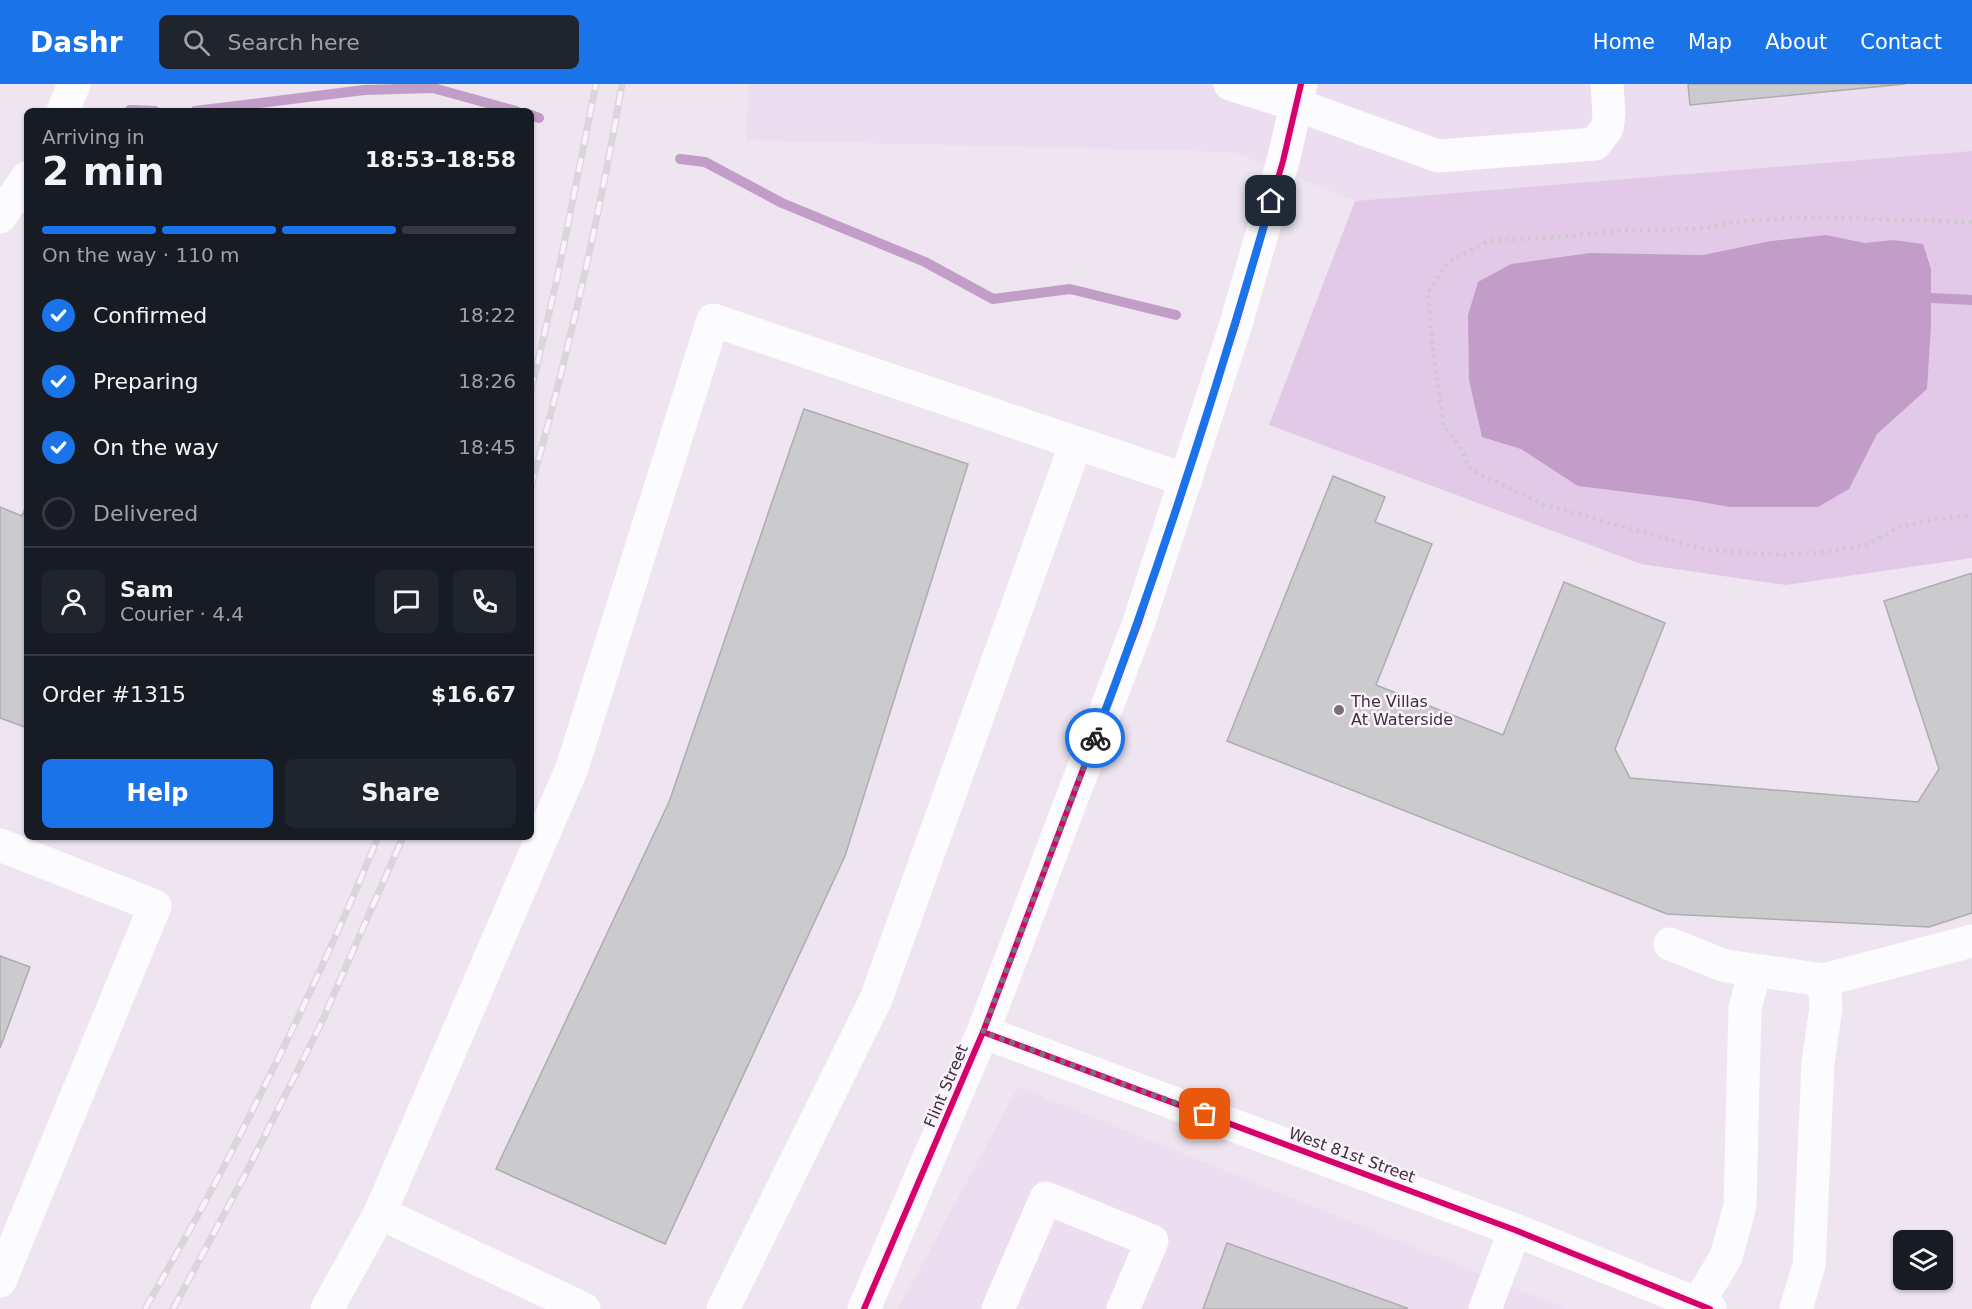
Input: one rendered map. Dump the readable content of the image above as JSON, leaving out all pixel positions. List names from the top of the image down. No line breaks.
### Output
{"streets":{"street":["Flint Street","West 81st Street"]},"crossings":[["Flint Street","West 81st Street"]],"places":["The Villas At Waterside"],"page":{"header":"Dashr","search":"Search here","nav":["Home","Map","About","Contact"],"heading":["2 min","Arriving in","18:53–18:58"],"panel":["Sam","Courier · 4.4","Order #1315","$16.67"],"bar":"On the way · 110 m","list":[["Confirmed","18:22"],["Preparing","18:26"],["On the way","18:45"],"Delivered"],"buttons":["Help","Share"]}}
